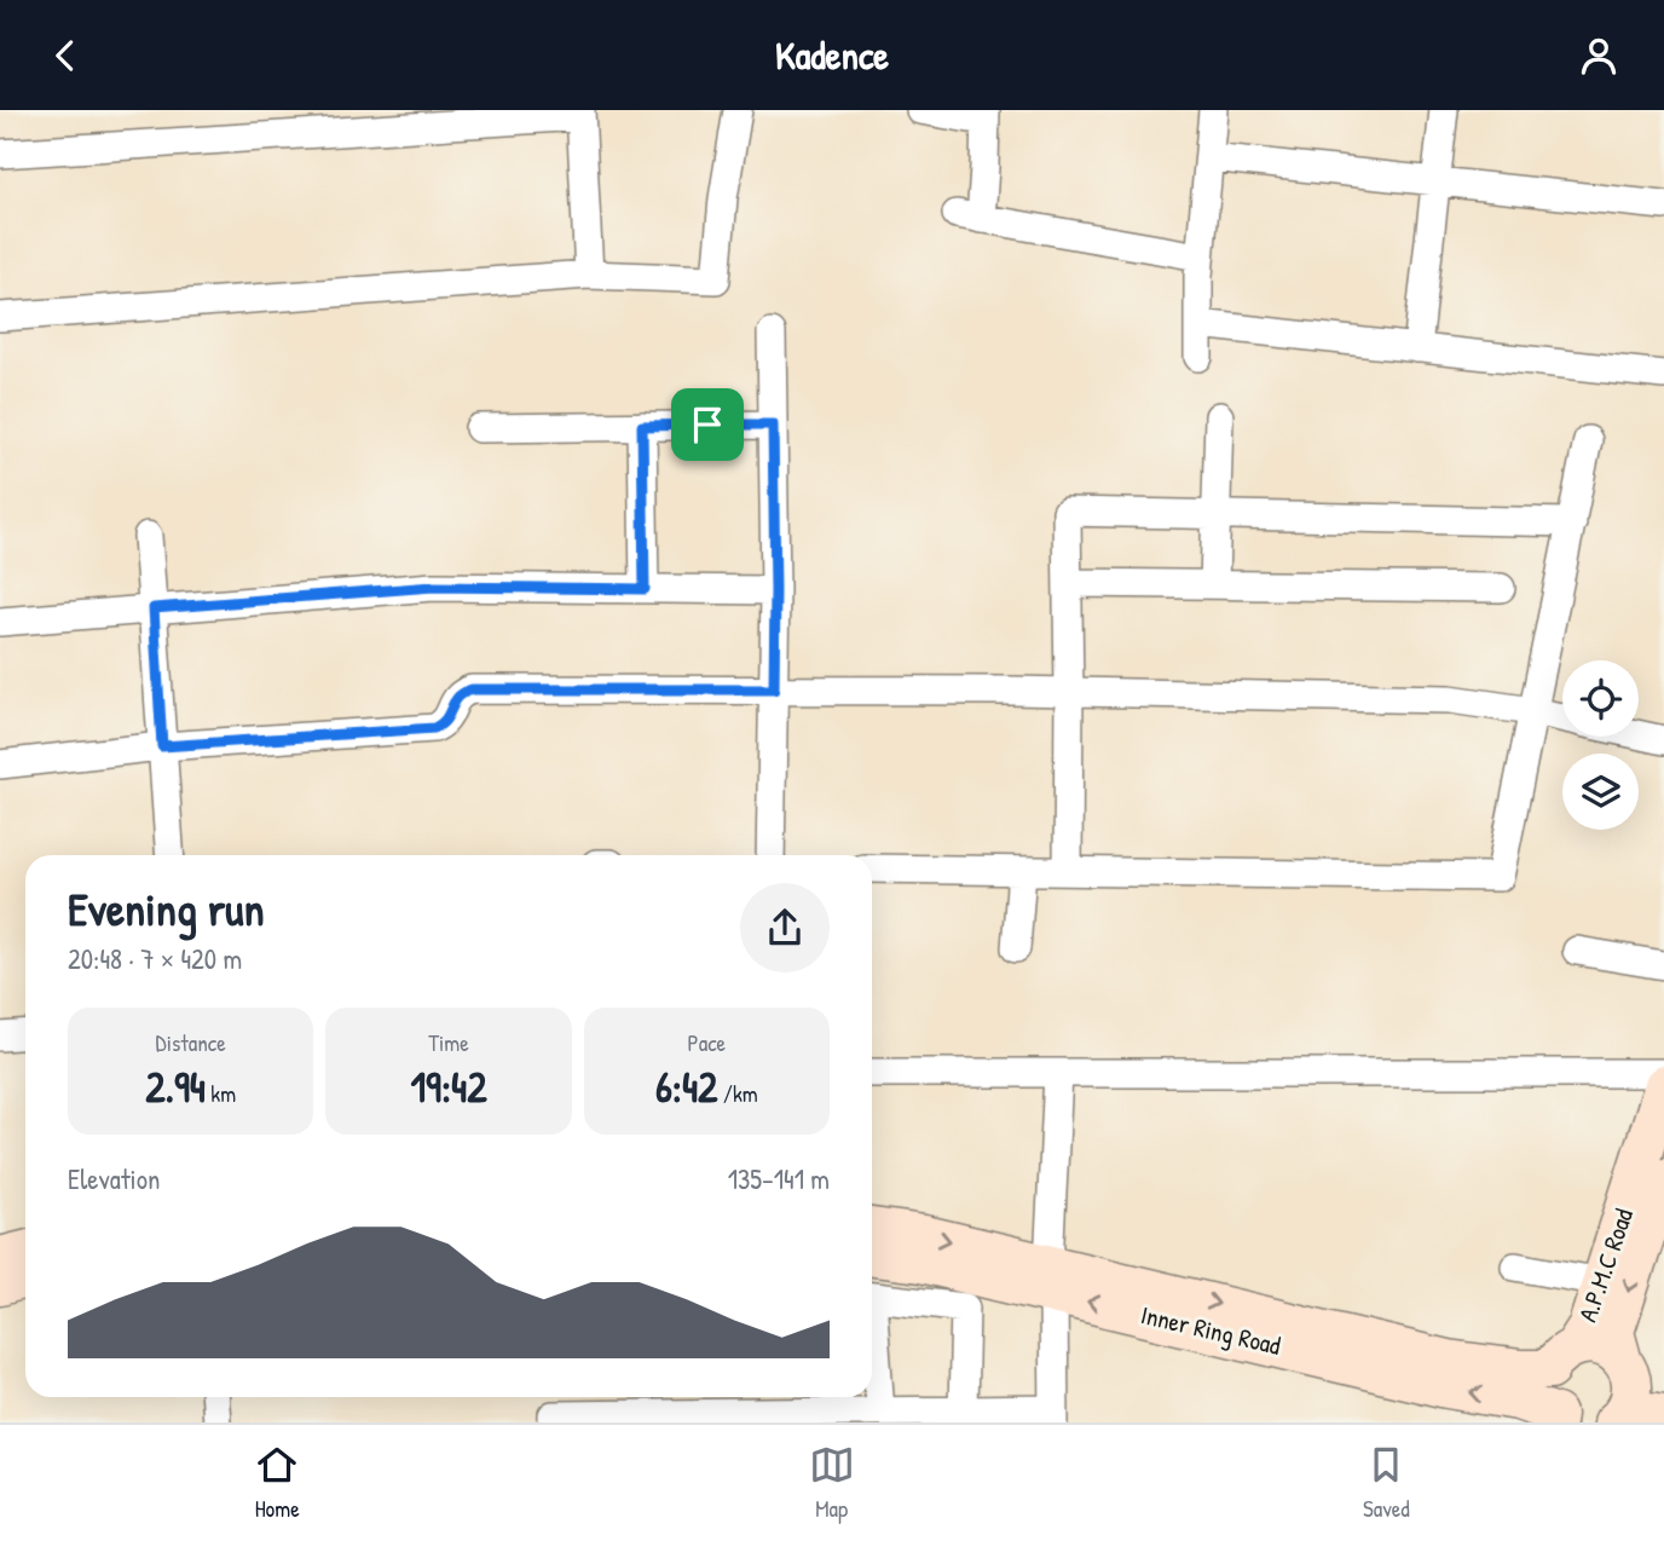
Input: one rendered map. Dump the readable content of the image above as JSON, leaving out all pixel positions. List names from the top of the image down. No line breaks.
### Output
{"streets":{"main road":["A.P.M.C Road","Inner Ring Road"]},"crossings":[["A.P.M.C Road","Inner Ring Road"]],"page":{"header":"Kadence","heading":["Evening run","20:48 · 7 × 420 m"],"stats":[["Distance","2.94 km"],["Time","19:42"],["Pace","6:42 /km"]],"chart":["Elevation","135–141 m"],"tabs":["Home","Map","Saved"]}}
